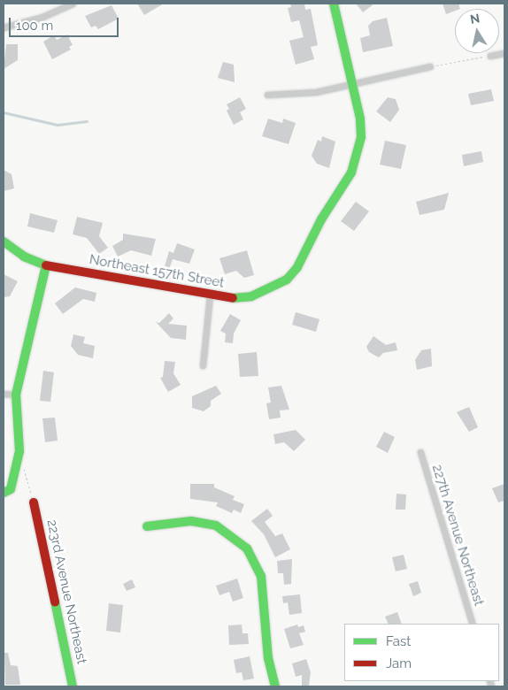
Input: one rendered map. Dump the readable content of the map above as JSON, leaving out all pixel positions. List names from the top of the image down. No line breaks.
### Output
{"streets":{"street":["Northeast 157th Street","227th Avenue Northeast","223rd Avenue Northeast"]},"legend":["Fast","Jam"],"scale_bar":"100 m","north":"top"}
